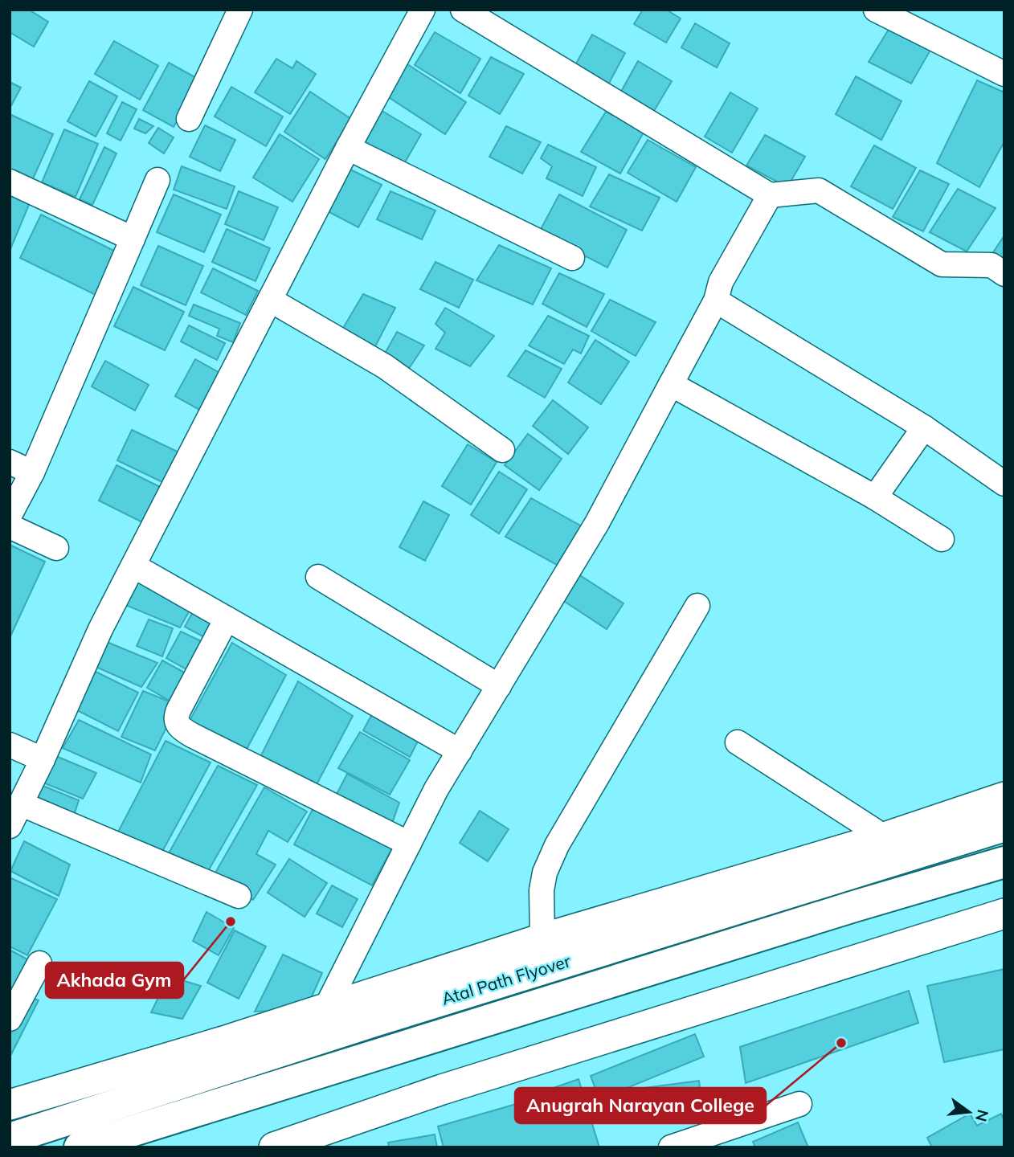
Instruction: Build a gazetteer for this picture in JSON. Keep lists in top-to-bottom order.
{
  "streets": {
    "main road": ["Atal Path Flyover"]
  },
  "places": ["Akhada Gym", "Anugrah Narayan College"],
  "north": "right"
}
